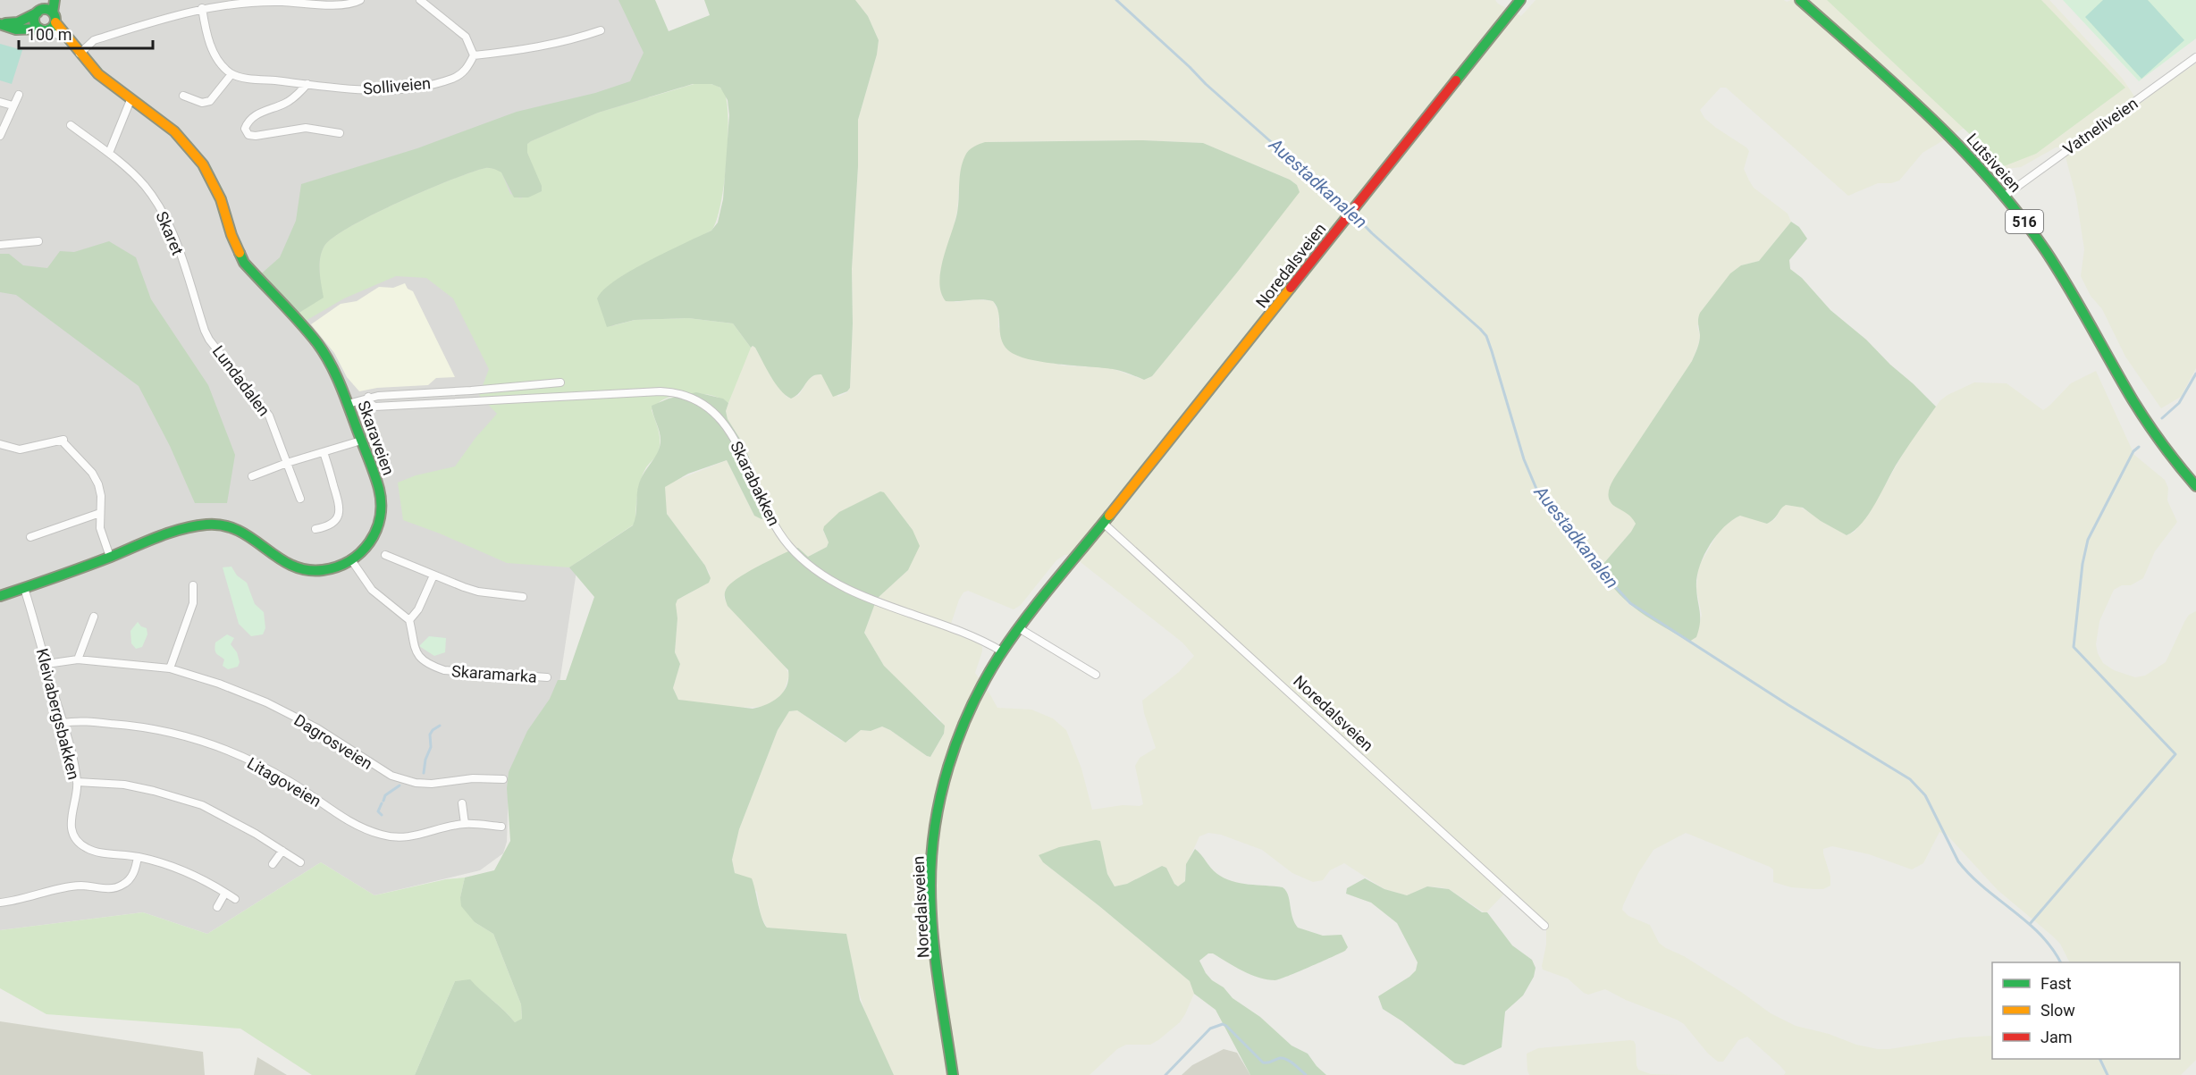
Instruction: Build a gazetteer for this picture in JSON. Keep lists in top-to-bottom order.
{
  "streets": {
    "main road": [
      "Lutsiveien",
      "516",
      "Noredalsveien",
      "Skaraveien"
    ],
    "street": [
      "Solliveien",
      "Vatneliveien",
      "Skaret",
      "Lundadalen",
      "Skarabakken",
      "Skaramarka",
      "Kleivabergsbakken",
      "Dagrosveien",
      "Litagoveien"
    ]
  },
  "crossings": [
    ["Vatneliveien", "Lutsiveien"],
    ["Skaret", "Lundadalen"],
    ["Noredalsveien", "Skarabakken"],
    ["Skaraveien", "Kleivabergsbakken"],
    ["Kleivabergsbakken", "Dagrosveien"],
    ["Kleivabergsbakken", "Litagoveien"]
  ],
  "water": ["Auestadkanalen"],
  "legend": ["Fast", "Slow", "Jam"],
  "scale_bar": "100 m"
}
